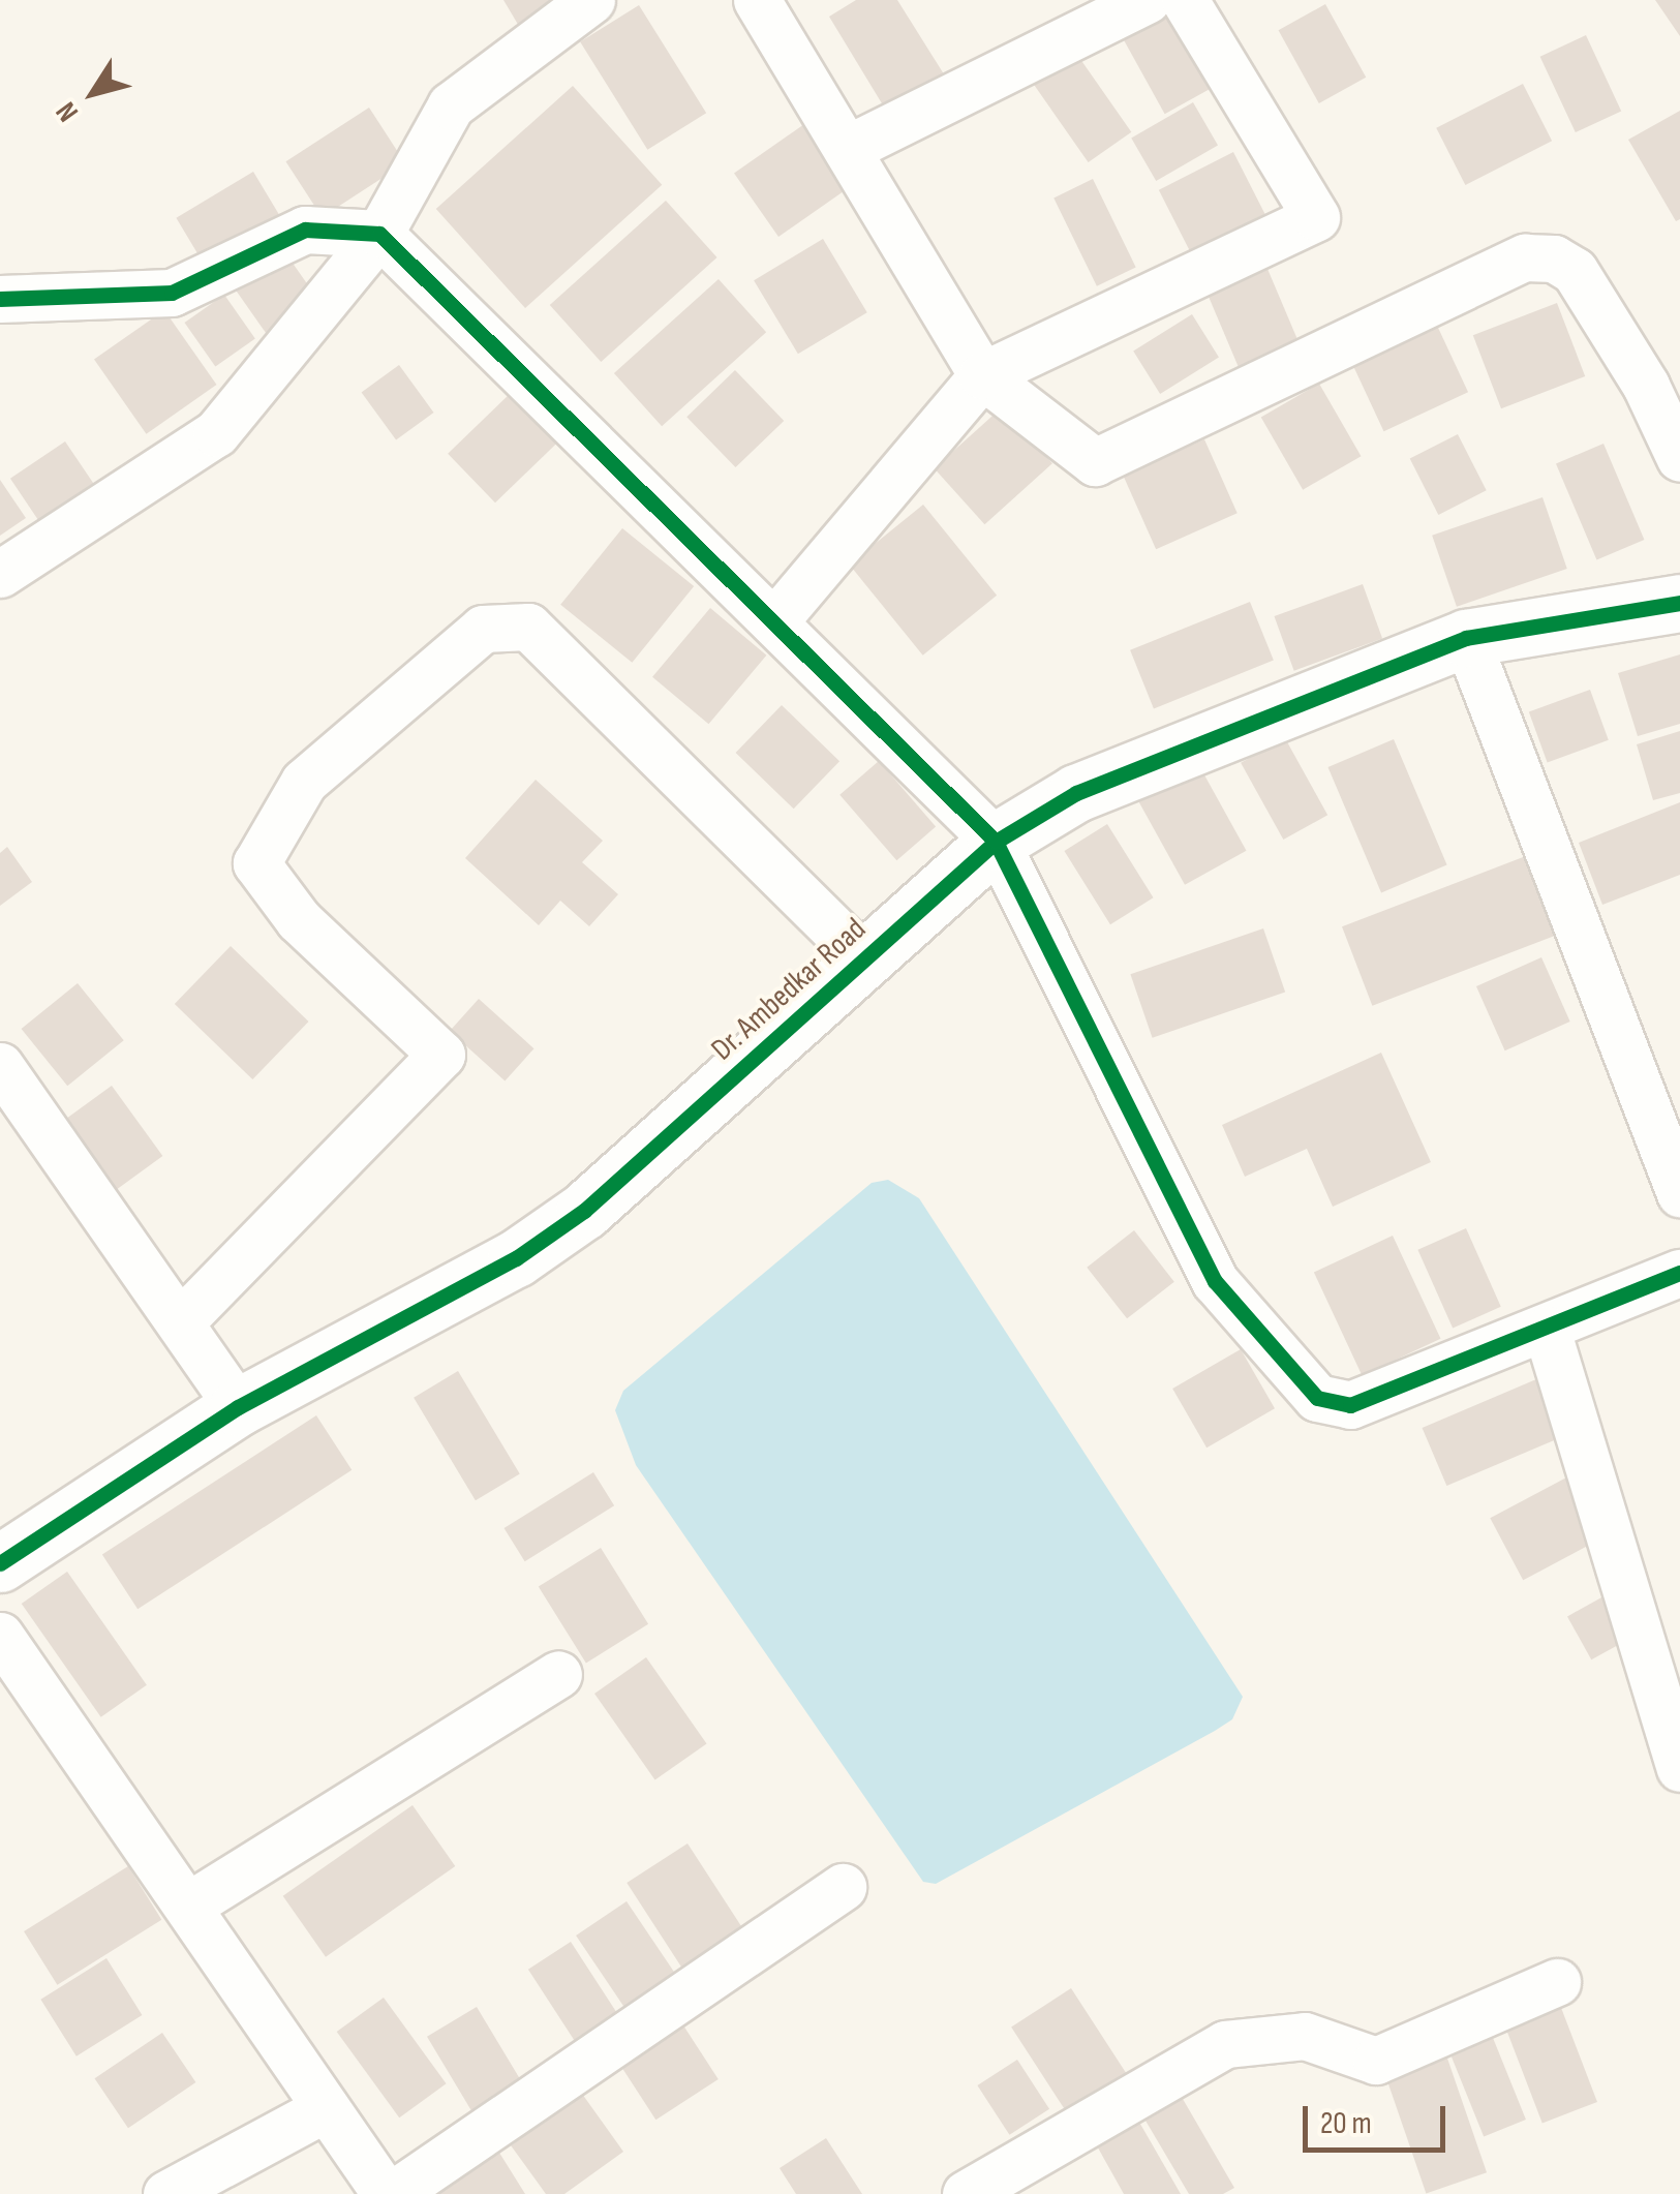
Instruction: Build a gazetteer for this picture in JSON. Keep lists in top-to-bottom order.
{
  "streets": {
    "street": ["Dr. Ambedkar Road"]
  },
  "scale_bar": "20 m",
  "north": "bottom left"
}
